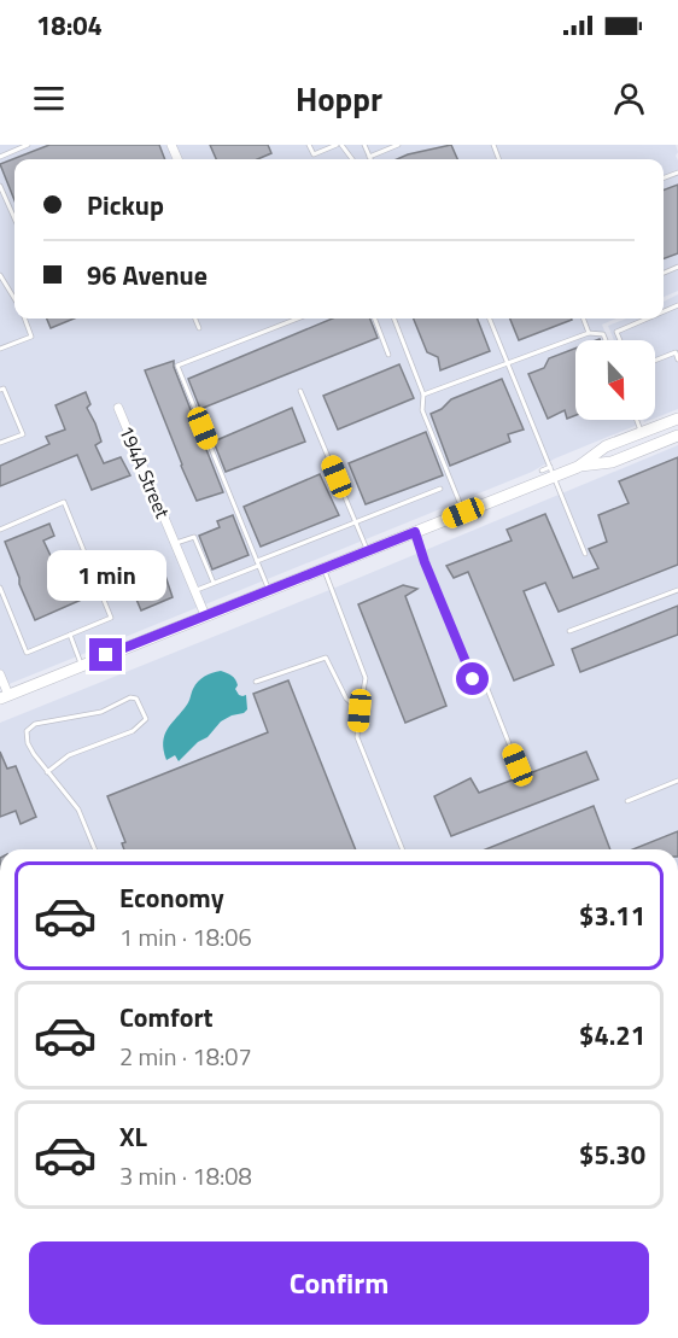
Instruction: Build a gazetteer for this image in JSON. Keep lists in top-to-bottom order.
{
  "streets": {
    "street": ["194A Street"]
  },
  "north": "bottom",
  "page": {
    "status": "18:04",
    "header": "Hoppr",
    "banner": ["Pickup", "96 Avenue"],
    "bubble": "1 min",
    "list": [
      {
        "name": "Economy",
        "note": "1 min · 18:06",
        "value": "$3.11"
      },
      {
        "name": "Comfort",
        "note": "2 min · 18:07",
        "value": "$4.21"
      },
      {
        "name": "XL",
        "note": "3 min · 18:08",
        "value": "$5.30"
      }
    ],
    "buttons": "Confirm"
  }
}
